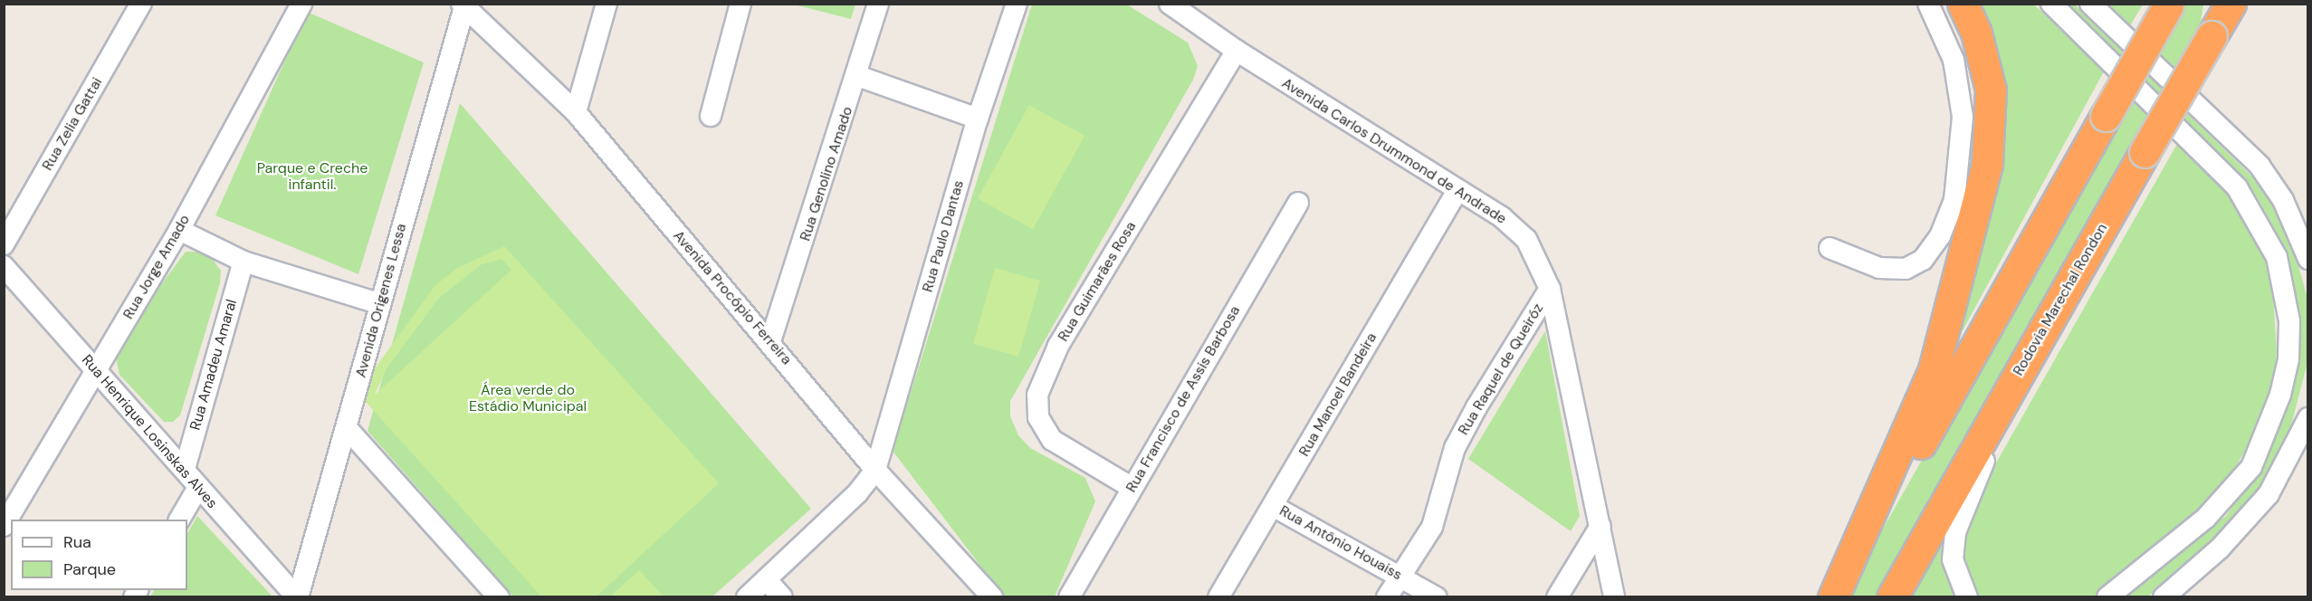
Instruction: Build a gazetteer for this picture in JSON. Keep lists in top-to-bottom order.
{
  "streets": {
    "highway": ["Rodovia Marechal Rondon"],
    "street": [
      "Rua Zelia Gattai",
      "Avenida Carlos Drummond de Andrade",
      "Rua Genolino Amado",
      "Rua Paulo Dantas",
      "Rua Jorge Amado",
      "Rua Guimarães Rosa",
      "Avenida Procópio Ferreira",
      "Avenida Origenes Lessa",
      "Rua Amadeu Amaral",
      "Rua Raquel de Queiróz",
      "Rua Manoel Bandeira",
      "Rua Francisco de Assis Barbosa",
      "Rua Henrique Losinskas Alves",
      "Rua Antônio Houaiss"
    ]
  },
  "crossings": [
    ["Avenida Carlos Drummond de Andrade", "Rua Guimarães Rosa"],
    ["Avenida Carlos Drummond de Andrade", "Rua Raquel de Queiróz"],
    ["Avenida Carlos Drummond de Andrade", "Rua Manoel Bandeira"],
    ["Rua Genolino Amado", "Avenida Procópio Ferreira"],
    ["Rua Paulo Dantas", "Avenida Procópio Ferreira"],
    ["Rua Jorge Amado", "Rua Henrique Losinskas Alves"],
    ["Rua Guimarães Rosa", "Rua Francisco de Assis Barbosa"],
    ["Avenida Procópio Ferreira", "Avenida Origenes Lessa"],
    ["Avenida Origenes Lessa", "Rua Henrique Losinskas Alves"],
    ["Rua Amadeu Amaral", "Rua Henrique Losinskas Alves"],
    ["Rua Raquel de Queiróz", "Rua Antônio Houaiss"],
    ["Rua Manoel Bandeira", "Rua Antônio Houaiss"]
  ],
  "parks": ["Parque e Creche infantil.", "Área verde do Estádio Municipal"],
  "legend": ["Rua", "Parque"]
}
